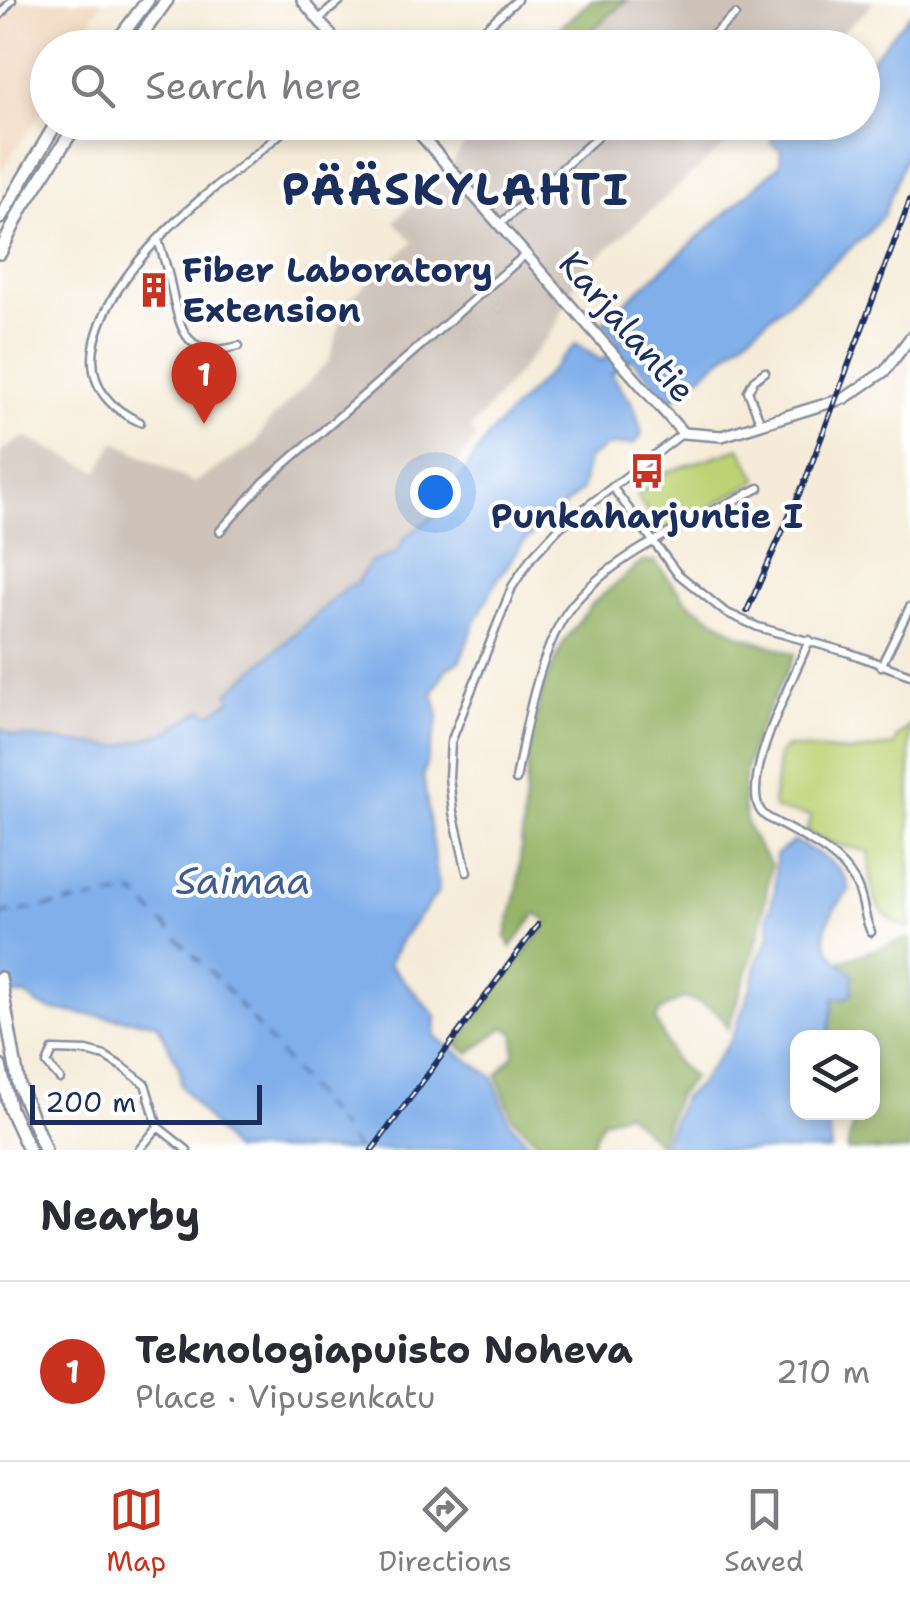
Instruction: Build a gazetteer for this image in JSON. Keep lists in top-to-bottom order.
{
  "streets": {
    "street": ["Karjalantie"]
  },
  "districts": ["PÄÄSKYLAHTI"],
  "water": ["Saimaa"],
  "places": {
    "building": ["Fiber Laboratory Extension"],
    "bus stop": ["Punkaharjuntie I"]
  },
  "scale_bar": "200 m",
  "page": {
    "search": "Search here",
    "pins": "1",
    "scale": "200 m",
    "heading": "Nearby",
    "list": [
      {
        "mark": "1",
        "name": "Teknologiapuisto Noheva",
        "note": "Place · Vipusenkatu",
        "value": "210 m"
      }
    ],
    "nav": ["Map", "Directions", "Saved"]
  }
}
